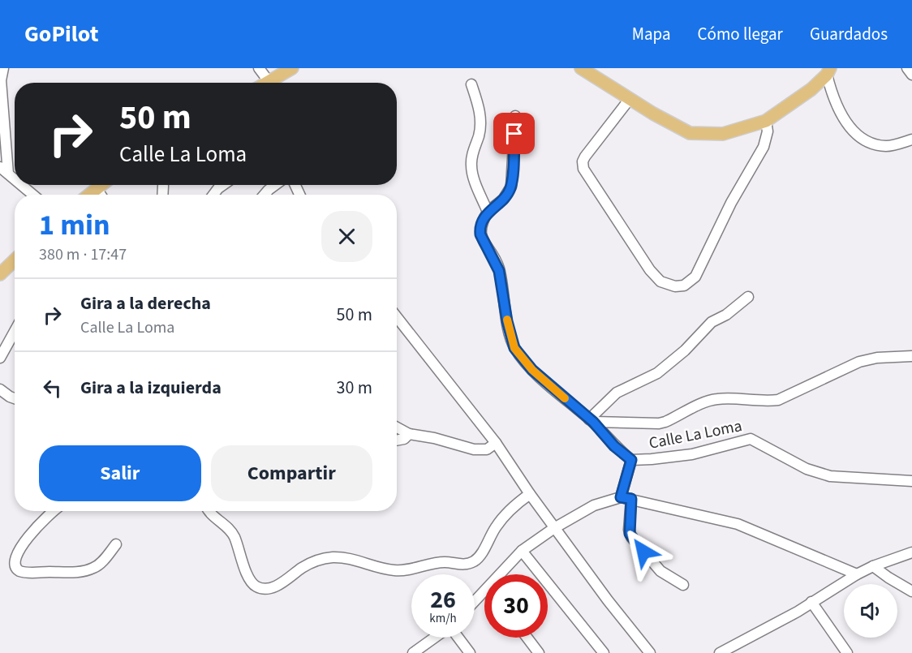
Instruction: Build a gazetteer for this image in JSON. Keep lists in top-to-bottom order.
{
  "streets": {
    "street": ["Calle La Loma"]
  },
  "page": {
    "header": "GoPilot",
    "nav": ["Mapa", "Cómo llegar", "Guardados"],
    "turn": ["50 m", "Calle La Loma"],
    "heading": ["1 min", "380 m · 17:47"],
    "list": [
      {
        "name": "Gira a la derecha",
        "note": "Calle La Loma",
        "value": "50 m"
      },
      {
        "name": "Gira a la izquierda",
        "value": "30 m"
      }
    ],
    "buttons": ["Salir", "Compartir"],
    "speed": "26 km/h",
    "limit": "30"
  }
}
